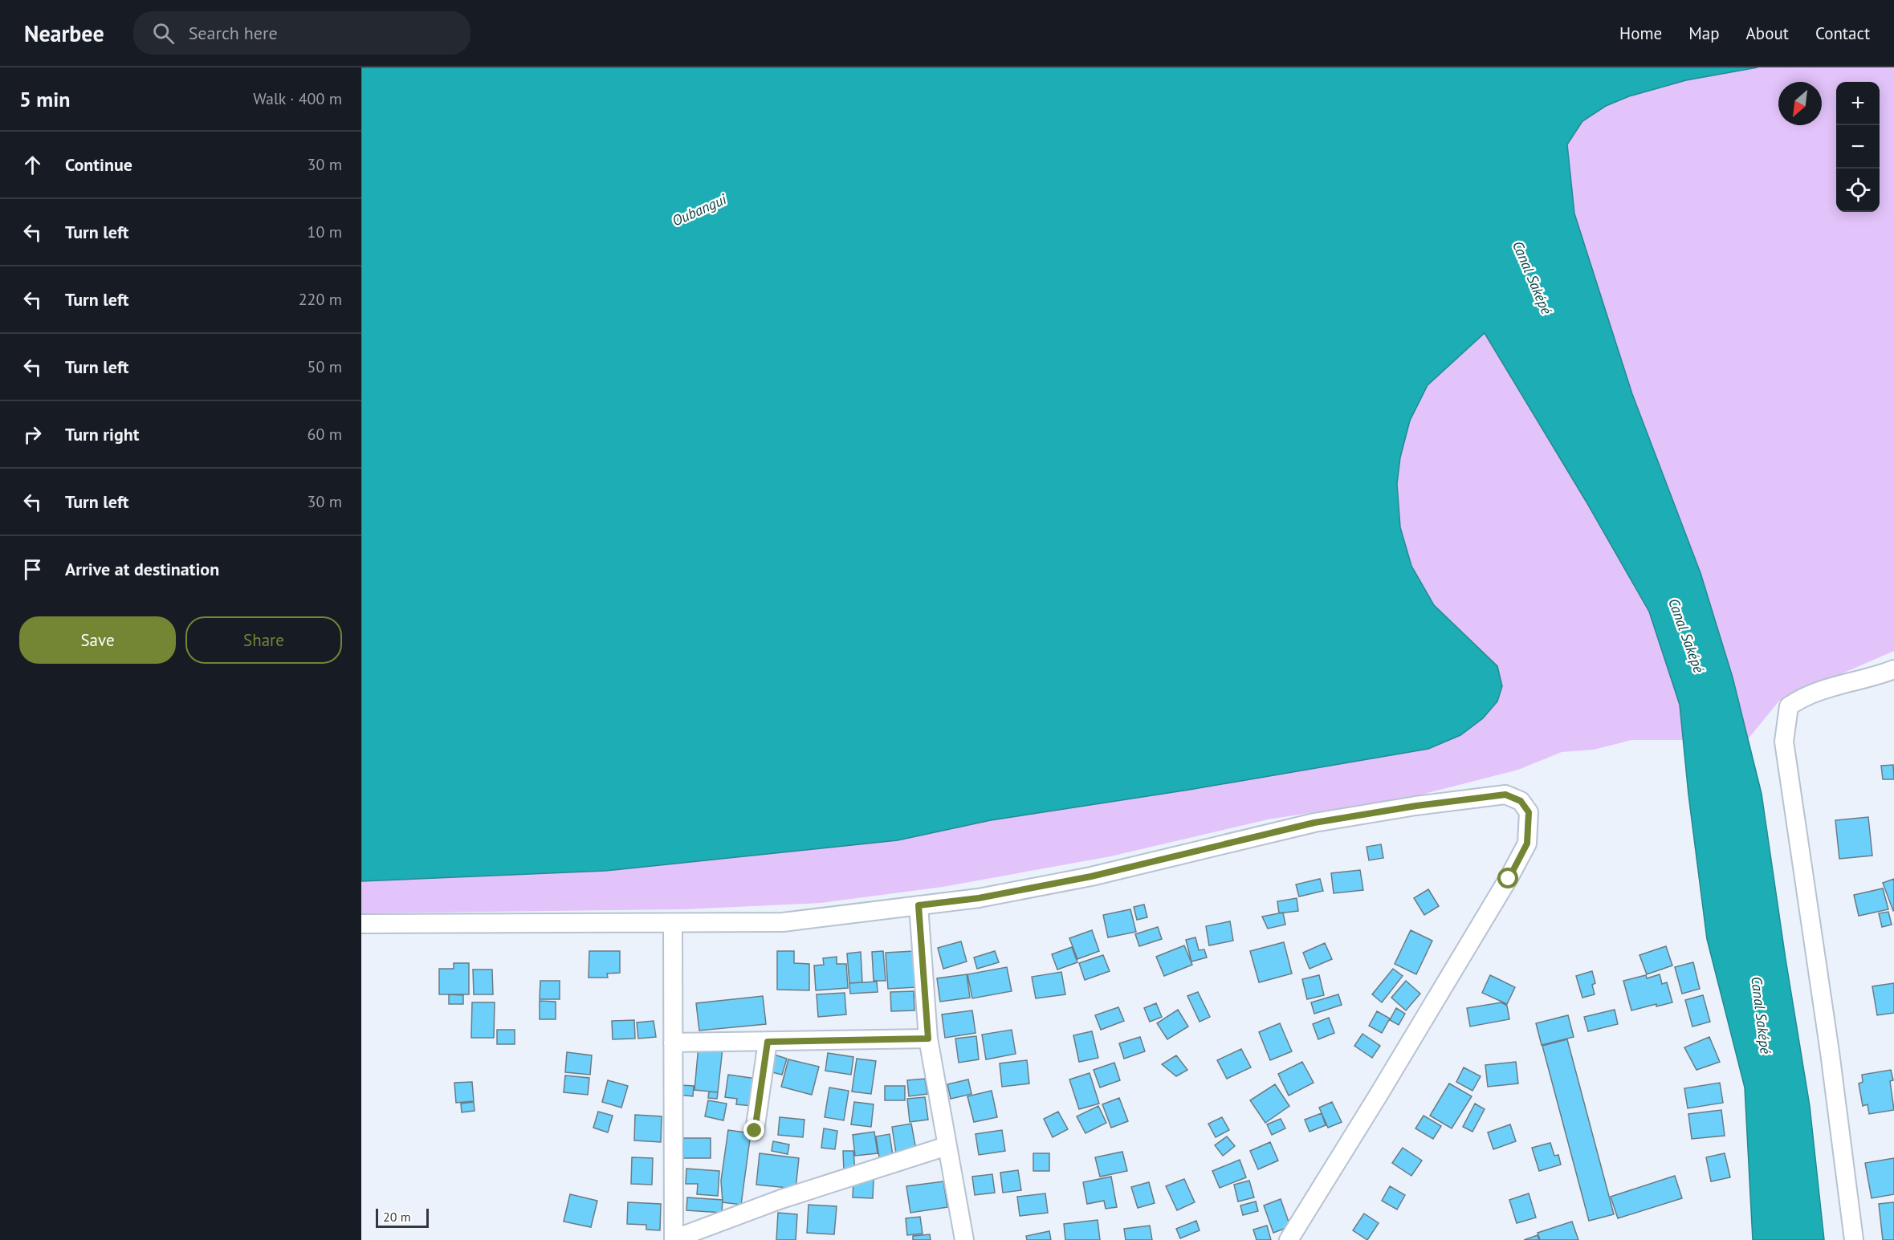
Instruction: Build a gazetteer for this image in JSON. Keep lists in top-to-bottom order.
{
  "water": ["Oubangui", "Canal Saképé"],
  "scale_bar": "20 m",
  "north": "bottom left",
  "page": {
    "header": "Nearbee",
    "search": "Search here",
    "nav": [
      "Home",
      "Map",
      "About",
      "Contact"
    ],
    "heading": ["5 min", "Walk · 400 m"],
    "map_buttons": ["+", "−"],
    "list": [
      ["Continue", "30 m"],
      ["Turn left", "10 m"],
      ["Turn left", "220 m"],
      ["Turn left", "50 m"],
      ["Turn right", "60 m"],
      ["Turn left", "30 m"],
      "Arrive at destination"
    ],
    "buttons": ["Save", "Share"],
    "scale": "20 m"
  }
}
